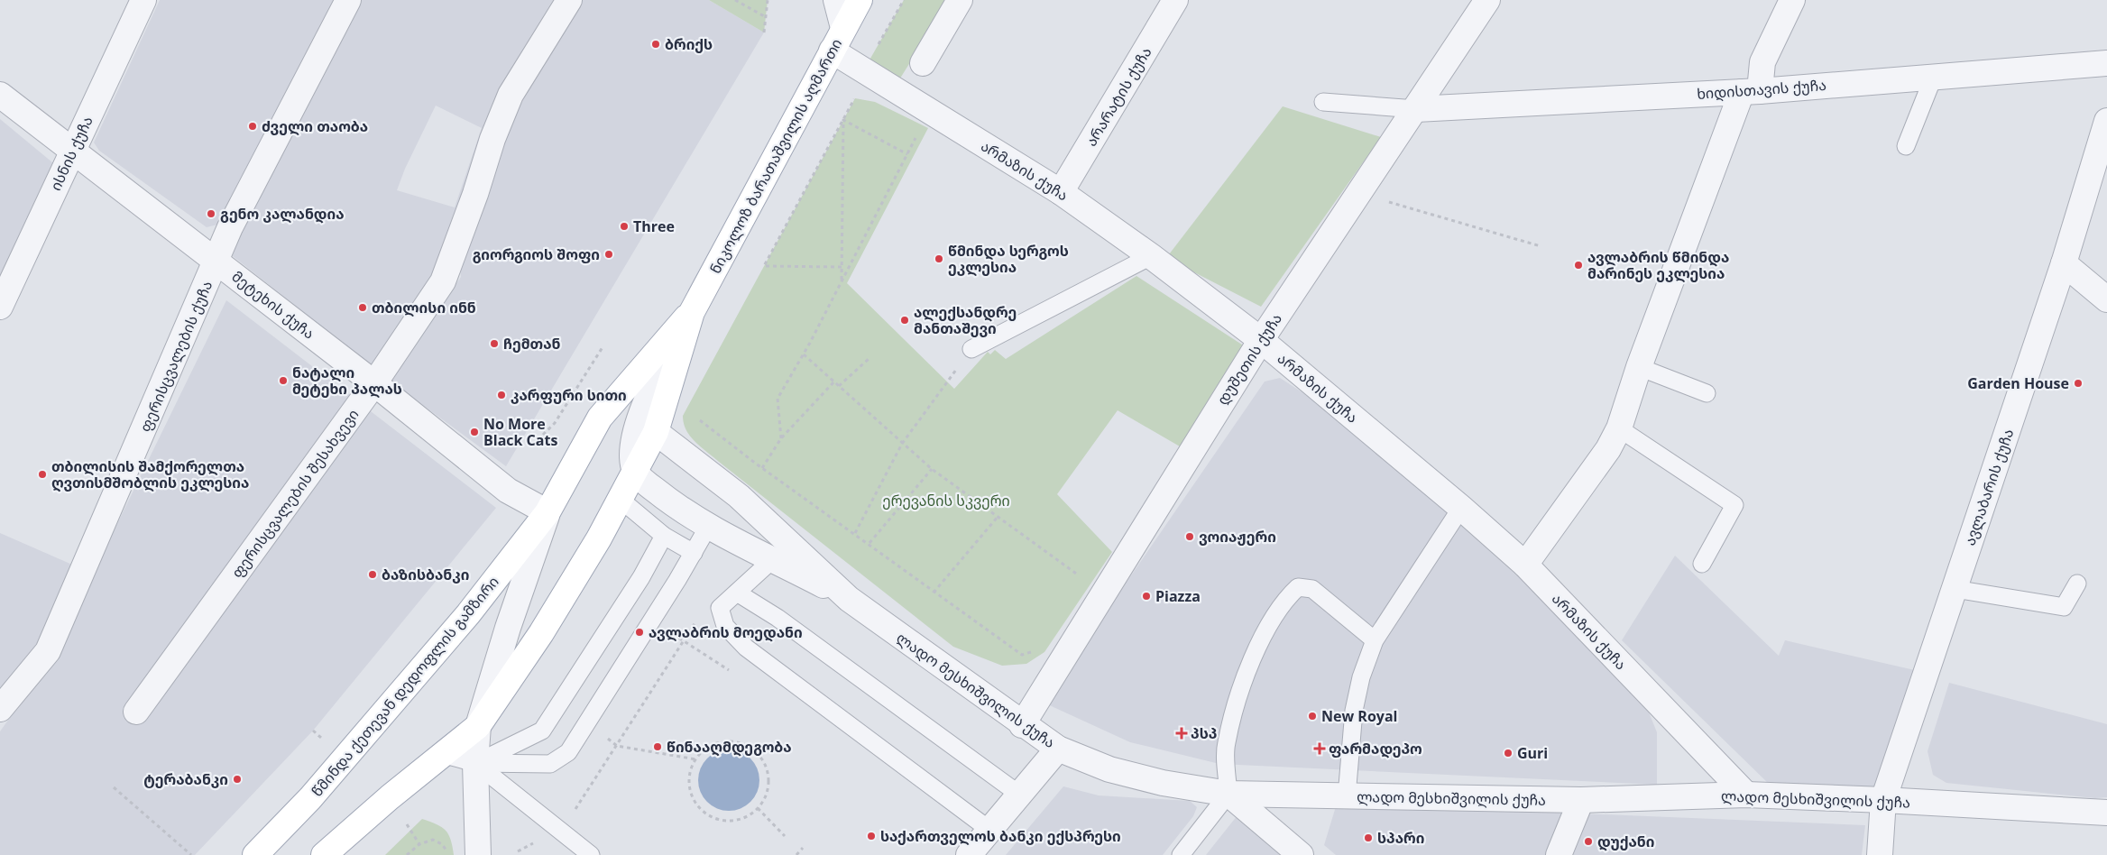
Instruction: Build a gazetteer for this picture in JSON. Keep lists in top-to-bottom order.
{
  "streets": {
    "main road": ["ნიკოლოზ ბარათაშვილის აღმართი", "წმინდა ქეთევან დედოფლის გამზირი"],
    "street": [
      "ხიდისთავის ქუჩა",
      "არარატის ქუჩა",
      "ისნის ქუჩა",
      "არმაზის ქუჩა",
      "მეტეხის ქუჩა",
      "ფერისცვალების ქუჩა",
      "დუშეთის ქუჩა",
      "ავლაბარის ქუჩა",
      "ფერისცვალების შესახვევი",
      "ლადო მესხიშვილის ქუჩა"
    ]
  },
  "crossings": [
    ["ხიდისთავის ქუჩა", "დუშეთის ქუჩა"],
    ["არარატის ქუჩა", "არმაზის ქუჩა"],
    ["ისნის ქუჩა", "მეტეხის ქუჩა"],
    ["ნიკოლოზ ბარათაშვილის აღმართი", "არმაზის ქუჩა"],
    ["ნიკოლოზ ბარათაშვილის აღმართი", "მეტეხის ქუჩა"],
    ["ნიკოლოზ ბარათაშვილის აღმართი", "წმინდა ქეთევან დედოფლის გამზირი"],
    ["ნიკოლოზ ბარათაშვილის აღმართი", "ლადო მესხიშვილის ქუჩა"],
    ["არმაზის ქუჩა", "დუშეთის ქუჩა"],
    ["არმაზის ქუჩა", "ლადო მესხიშვილის ქუჩა"],
    ["მეტეხის ქუჩა", "ფერისცვალების ქუჩა"],
    ["მეტეხის ქუჩა", "ფერისცვალების შესახვევი"],
    ["მეტეხის ქუჩა", "წმინდა ქეთევან დედოფლის გამზირი"],
    ["დუშეთის ქუჩა", "ლადო მესხიშვილის ქუჩა"],
    ["ავლაბარის ქუჩა", "ლადო მესხიშვილის ქუჩა"]
  ],
  "parks": ["ერევანის სკვერი"],
  "places": {
    "other": [
      "ბრიქს",
      "ძველი თაობა",
      "გენო კალანდია",
      "Three",
      "გიორგიოს შოფი",
      "წმინდა სერგოს ეკლესია",
      "ავლაბრის წმინდა მარინეს ეკლესია",
      "თბილისი ინნ",
      "ალექსანდრე მანთაშევი",
      "ჩემთან",
      "ნატალი მეტეხი პალას",
      "Garden House",
      "კარფური სითი",
      "No More Black Cats",
      "თბილისის შამქორელთა ღვთისმშობლის ეკლესია",
      "ვოიაჟერი",
      "ბაზისბანკი",
      "Piazza",
      "ავლაბრის მოედანი",
      "New Royal",
      "წინააღმდეგობა",
      "Guri",
      "ტერაბანკი",
      "საქართველოს ბანკი ექსპრესი",
      "სპარი",
      "დუქანი"
    ],
    "health": ["პსპ", "ფარმადეპო"]
  }
}
